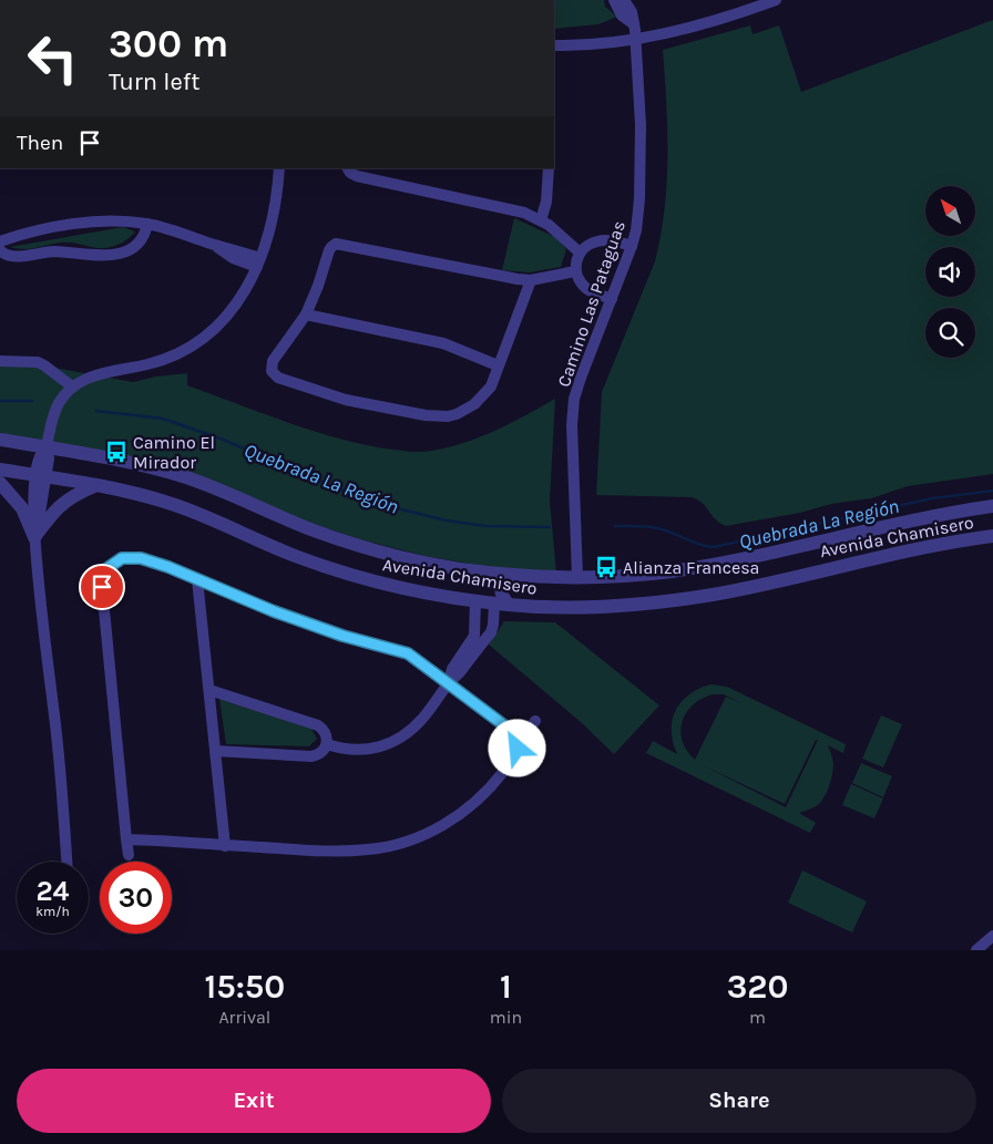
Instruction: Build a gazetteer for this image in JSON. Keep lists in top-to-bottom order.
{
  "streets": {
    "street": ["Camino Las Pataguas", "Avenida Chamisero"]
  },
  "crossings": [
    ["Camino Las Pataguas", "Avenida Chamisero"]
  ],
  "water": ["Quebrada La Región"],
  "places": {
    "bus stop": ["Camino El Mirador", "Alianza Francesa"]
  },
  "north": "top left",
  "page": {
    "turn": ["300 m", "Turn left"],
    "then": "Then",
    "speed": "24 km/h",
    "limit": "30",
    "eta": [
      "15:50",
      "Arrival",
      "1",
      "min",
      "320",
      "m"
    ],
    "buttons": ["Exit", "Share"]
  }
}
